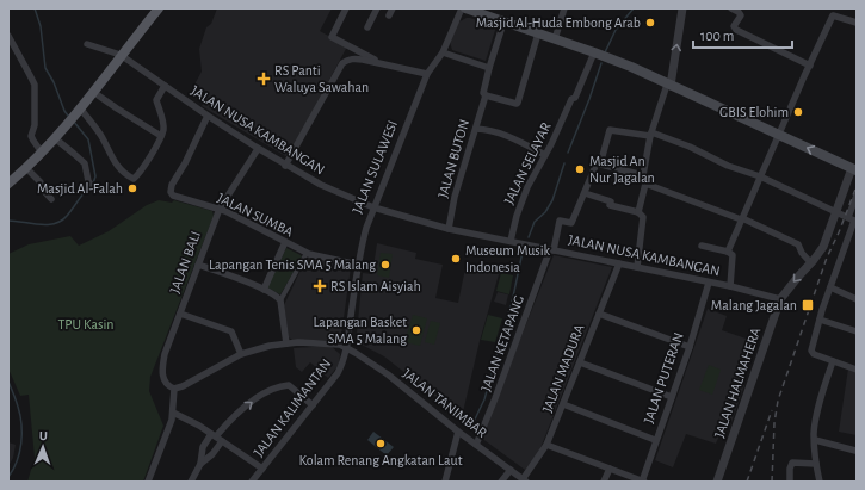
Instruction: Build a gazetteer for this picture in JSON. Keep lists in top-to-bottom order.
{
  "streets": {
    "street": [
      "JALAN NUSA KAMBANGAN",
      "JALAN BUTON",
      "JALAN SELAYAR",
      "JALAN SULAWESI",
      "JALAN SUMBA",
      "JALAN BALI",
      "JALAN KETAPANG",
      "JALAN MADURA",
      "JALAN PUTERAN",
      "JALAN HALMAHERA",
      "JALAN TANIMBAR",
      "JALAN KALIMANTAN"
    ]
  },
  "crossings": [
    ["JALAN NUSA KAMBANGAN", "JALAN BUTON"],
    ["JALAN NUSA KAMBANGAN", "JALAN SELAYAR"],
    ["JALAN NUSA KAMBANGAN", "JALAN SULAWESI"],
    ["JALAN NUSA KAMBANGAN", "JALAN SUMBA"],
    ["JALAN NUSA KAMBANGAN", "JALAN BALI"],
    ["JALAN NUSA KAMBANGAN", "JALAN KETAPANG"],
    ["JALAN NUSA KAMBANGAN", "JALAN MADURA"],
    ["JALAN NUSA KAMBANGAN", "JALAN PUTERAN"],
    ["JALAN NUSA KAMBANGAN", "JALAN HALMAHERA"],
    ["JALAN SULAWESI", "JALAN SUMBA"],
    ["JALAN SULAWESI", "JALAN TANIMBAR"],
    ["JALAN SULAWESI", "JALAN KALIMANTAN"],
    ["JALAN SUMBA", "JALAN BALI"],
    ["JALAN KETAPANG", "JALAN TANIMBAR"],
    ["JALAN MADURA", "JALAN TANIMBAR"],
    ["JALAN TANIMBAR", "JALAN KALIMANTAN"]
  ],
  "parks": ["TPU Kasin"],
  "places": {
    "other": [
      "Masjid Al-Huda Embong Arab",
      "GBIS Elohim",
      "Masjid An Nur Jagalan",
      "Masjid Al-Falah",
      "Museum Musik Indonesia",
      "Lapangan Tenis SMA 5 Malang",
      "Lapangan Basket SMA 5 Malang",
      "Kolam Renang Angkatan Laut"
    ],
    "health": ["RS Panti Waluya Sawahan", "RS Islam Aisyiah"],
    "transit": ["Malang Jagalan"]
  },
  "scale_bar": "100 m",
  "north": "top"
}
